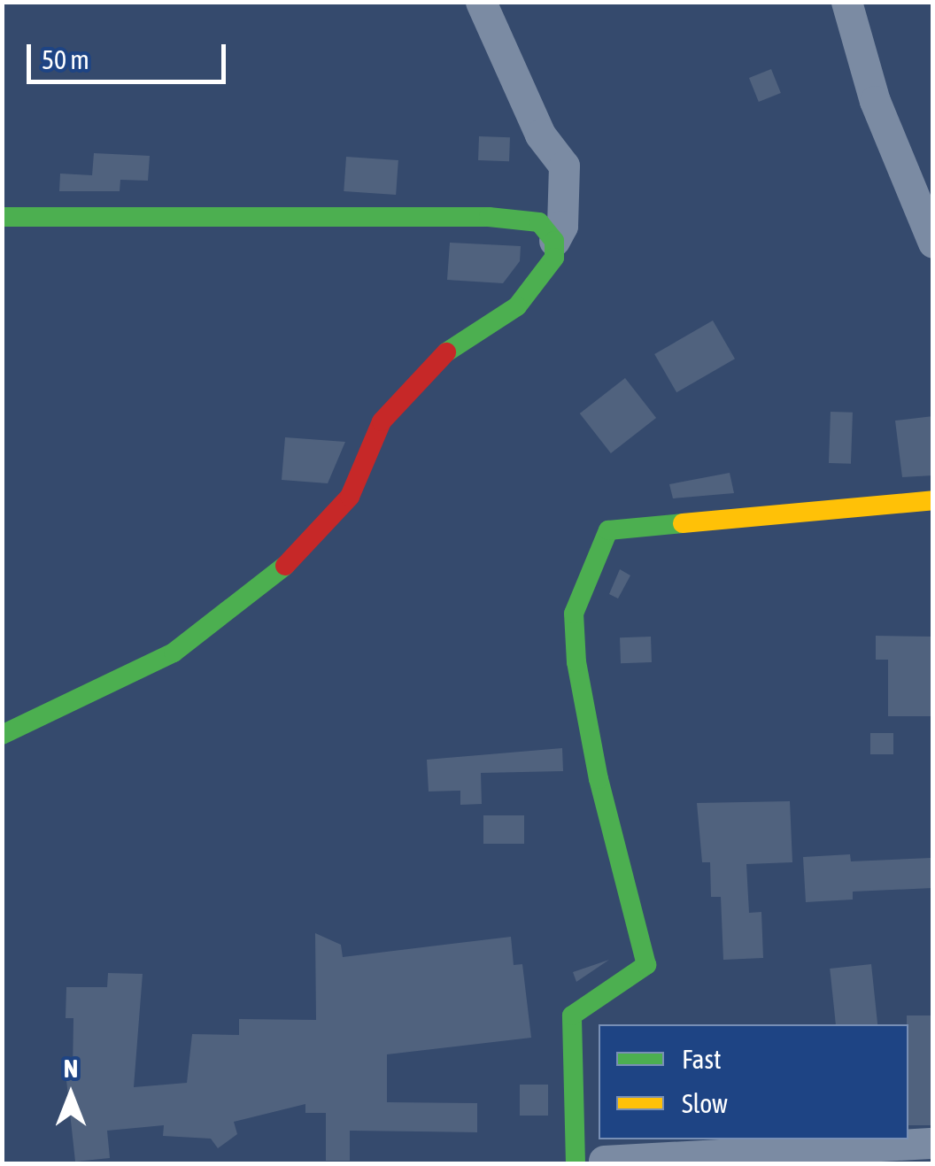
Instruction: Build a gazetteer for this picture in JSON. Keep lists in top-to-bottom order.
{
  "legend": ["Fast", "Slow"],
  "scale_bar": "50 m",
  "north": "top"
}
